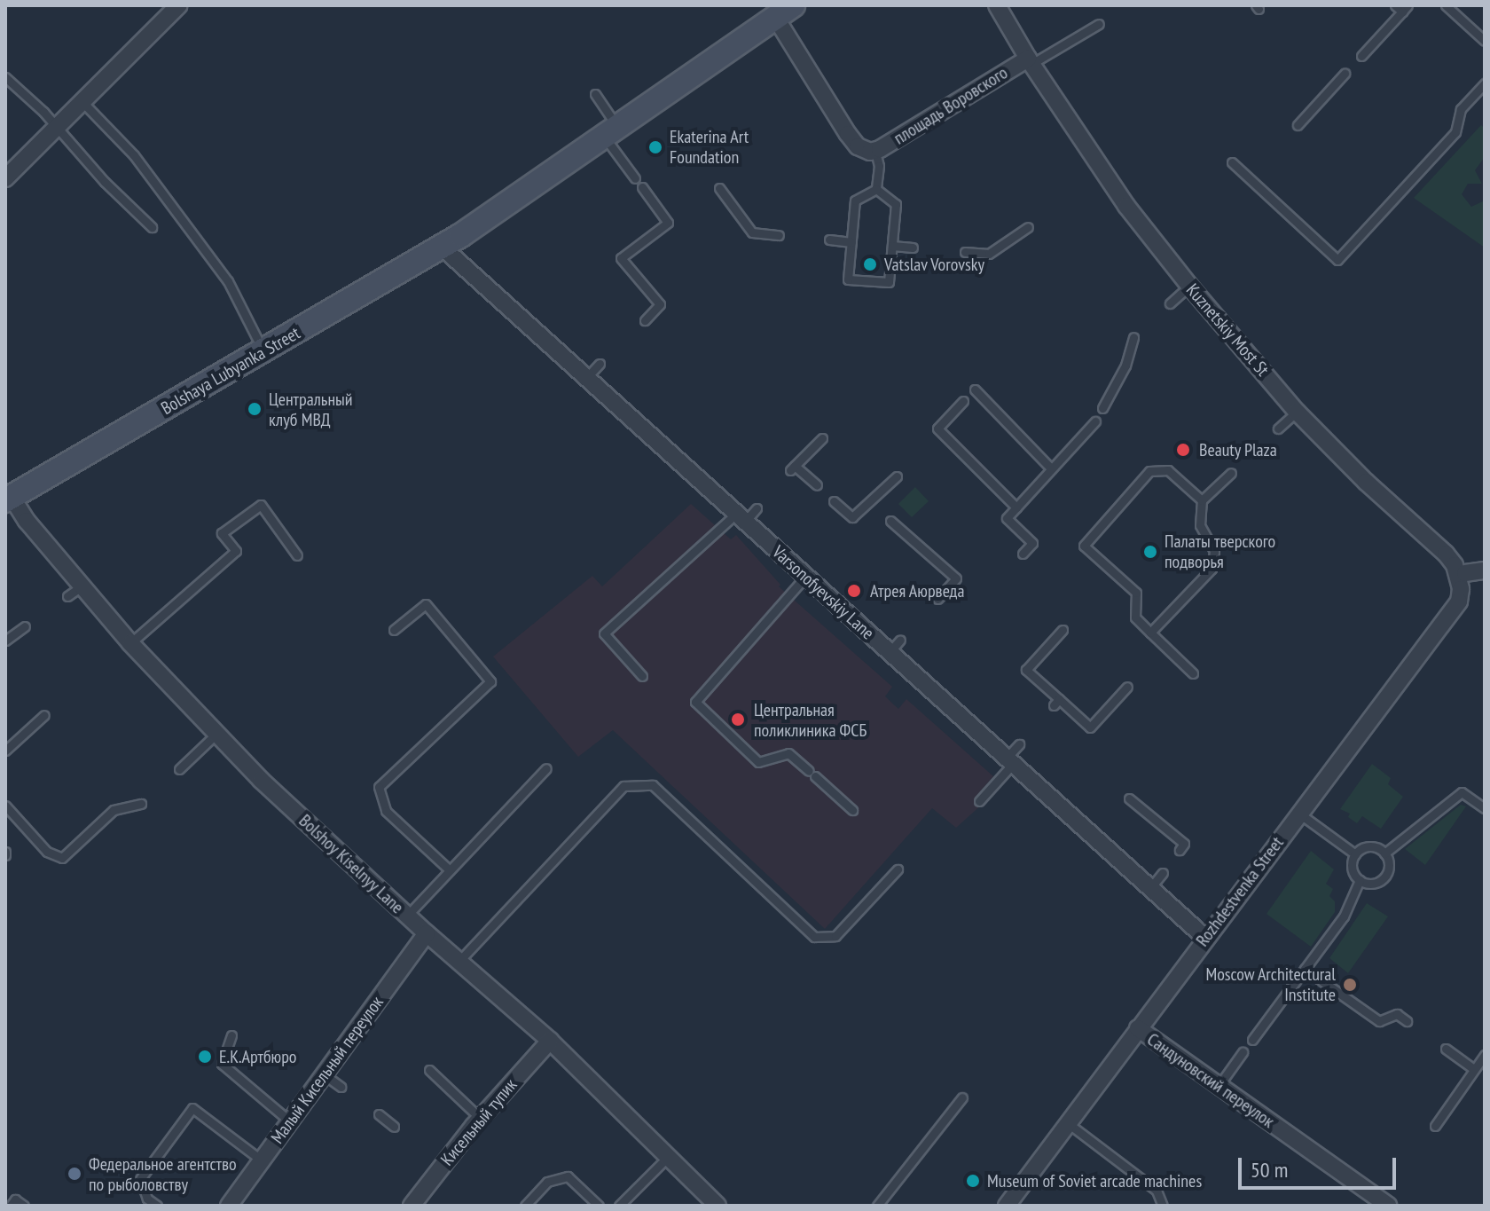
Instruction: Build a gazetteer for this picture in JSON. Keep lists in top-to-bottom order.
{
  "streets": {
    "main road": ["Bolshaya Lubyanka Street"],
    "street": [
      "площадь Воровского",
      "Kuznetskiy Most St",
      "Varsonofyevskiy Lane",
      "Bolshoy Kiselnyy Lane",
      "Rozhdestvenka Street",
      "Малый Кисельный переулок",
      "Сандуновский переулок",
      "Кисельный тупик"
    ]
  },
  "crossings": [
    ["площадь Воровского", "Kuznetskiy Most St"],
    ["площадь Воровского", "Bolshaya Lubyanka Street"],
    ["Kuznetskiy Most St", "Rozhdestvenka Street"],
    ["Bolshaya Lubyanka Street", "Varsonofyevskiy Lane"],
    ["Bolshaya Lubyanka Street", "Bolshoy Kiselnyy Lane"],
    ["Varsonofyevskiy Lane", "Rozhdestvenka Street"],
    ["Bolshoy Kiselnyy Lane", "Малый Кисельный переулок"],
    ["Bolshoy Kiselnyy Lane", "Кисельный тупик"],
    ["Rozhdestvenka Street", "Сандуновский переулок"]
  ],
  "places": [
    "Ekaterina Art Foundation",
    "Vatslav Vorovsky",
    "Центральный клуб МВД",
    "Beauty Plaza",
    "Палаты тверского подворья",
    "Атрея Аюрведа",
    "Центральная поликлиника ФСБ",
    "Moscow Architectural Institute",
    "Е.К.Артбюро",
    "Федеральное агентство по рыболовству",
    "Museum of Soviet arcade machines"
  ],
  "scale_bar": "50 m"
}
